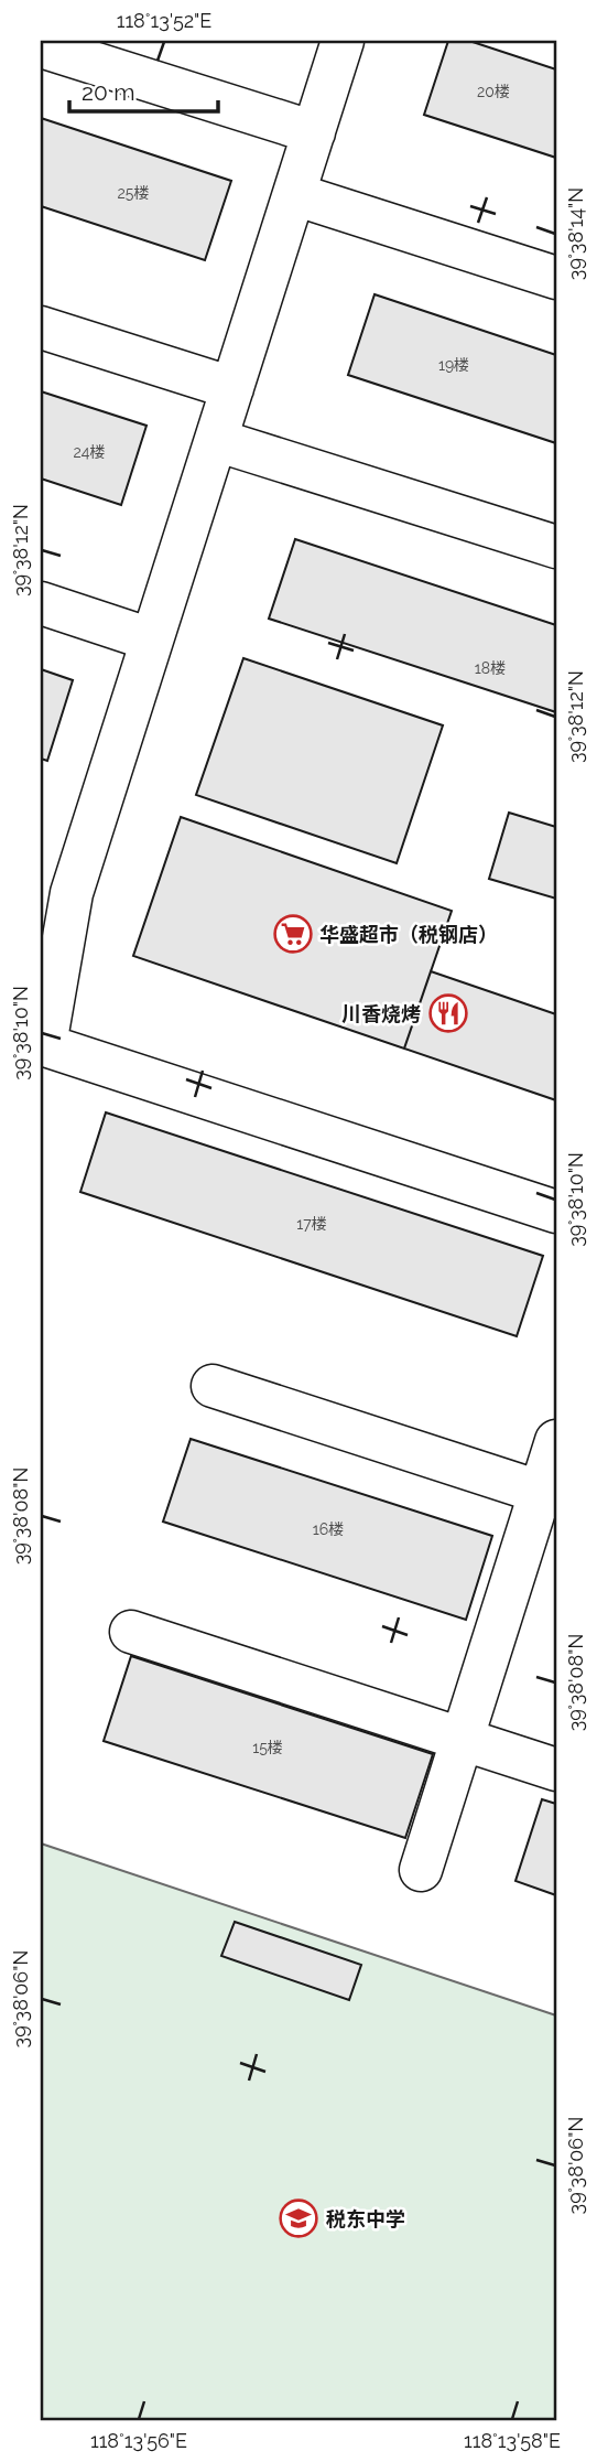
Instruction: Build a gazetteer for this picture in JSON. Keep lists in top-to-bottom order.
{
  "places": {
    "supermarket": ["华盛超市（税钢店）"],
    "restaurant": ["川香烧烤"],
    "school or university": ["税东中学"]
  },
  "house_numbers": [
    "20楼",
    "25楼",
    "19楼",
    "24楼",
    "18楼",
    "17楼",
    "16楼",
    "15楼"
  ],
  "scale_bar": "20 m",
  "coordinates": [
    "118°13'52\"E",
    "39°38'14\"N",
    "39°38'12\"N",
    "39°38'10\"N",
    "39°38'08\"N",
    "39°38'06\"N",
    "118°13'56\"E",
    "118°13'58\"E"
  ]
}
